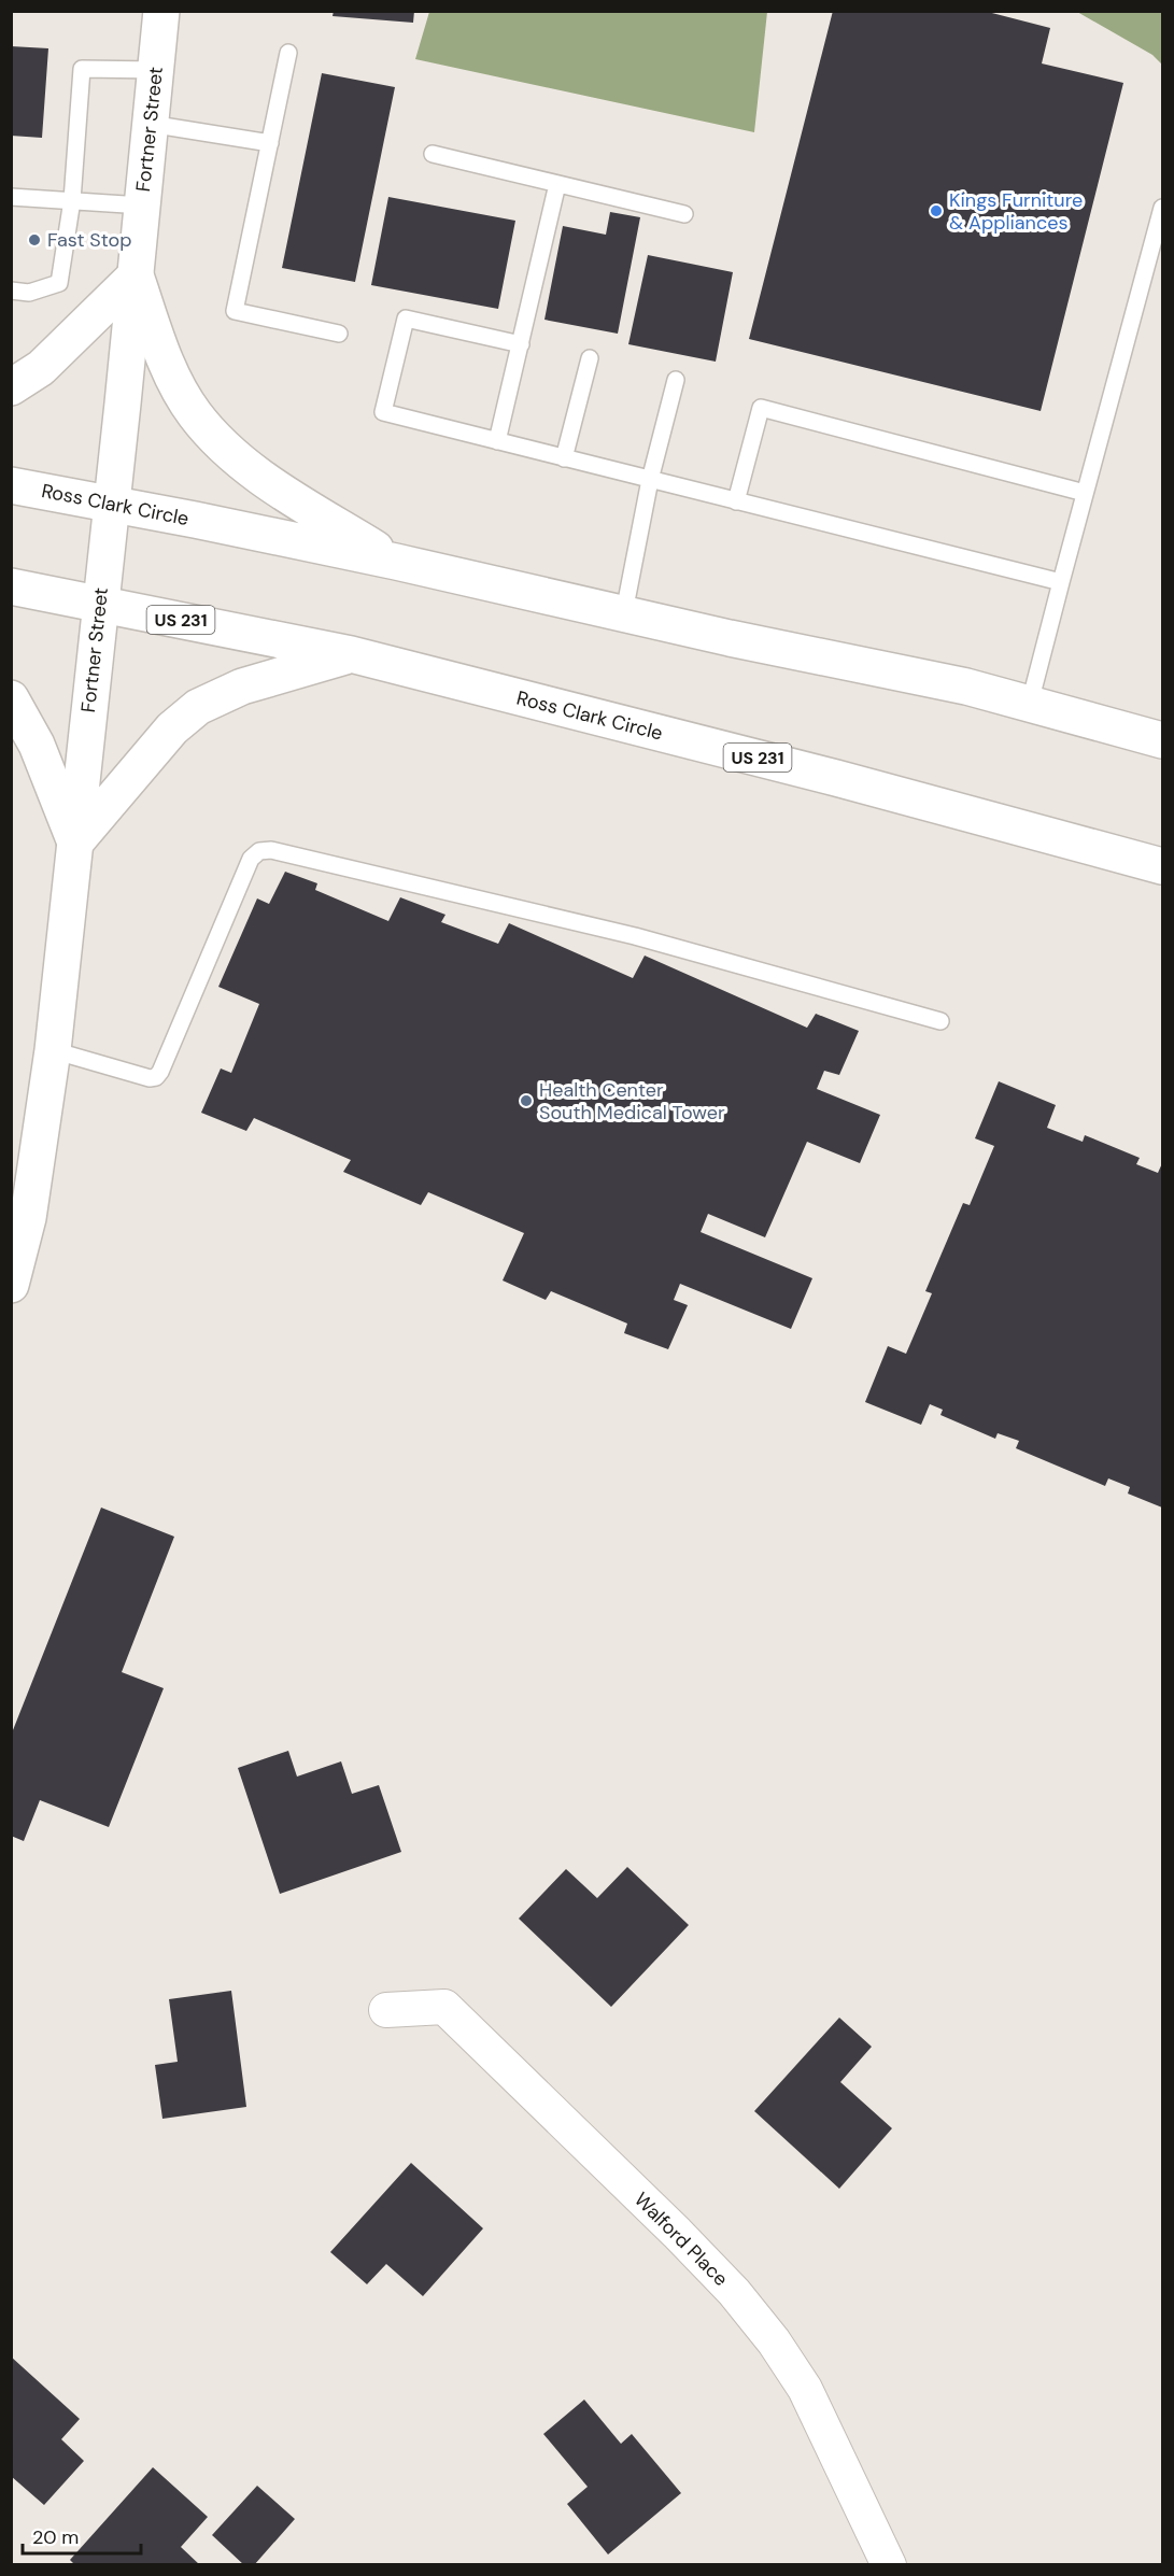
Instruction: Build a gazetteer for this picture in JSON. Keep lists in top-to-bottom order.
{
  "streets": {
    "main road": ["Fortner Street", "Ross Clark Circle", "US 231"],
    "street": ["Walford Place"]
  },
  "crossings": [
    ["Fortner Street", "Ross Clark Circle"]
  ],
  "places": ["Kings Furniture & Appliances", "Fast Stop", "Health Center South Medical Tower"],
  "scale_bar": "20 m"
}
